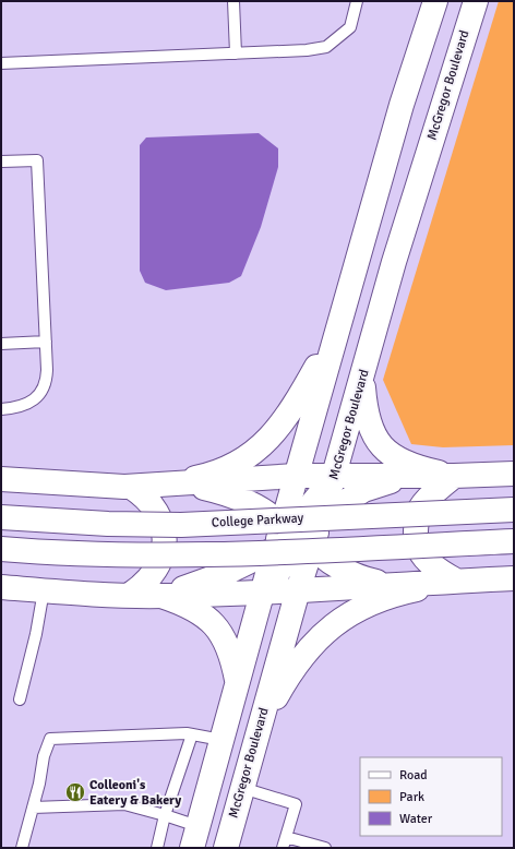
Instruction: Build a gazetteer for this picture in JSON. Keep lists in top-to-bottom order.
{
  "streets": {
    "main road": ["McGregor Boulevard", "College Parkway"]
  },
  "places": {
    "restaurant": ["Colleoni's Eatery & Bakery"]
  },
  "legend": ["Road", "Park", "Water"]
}
